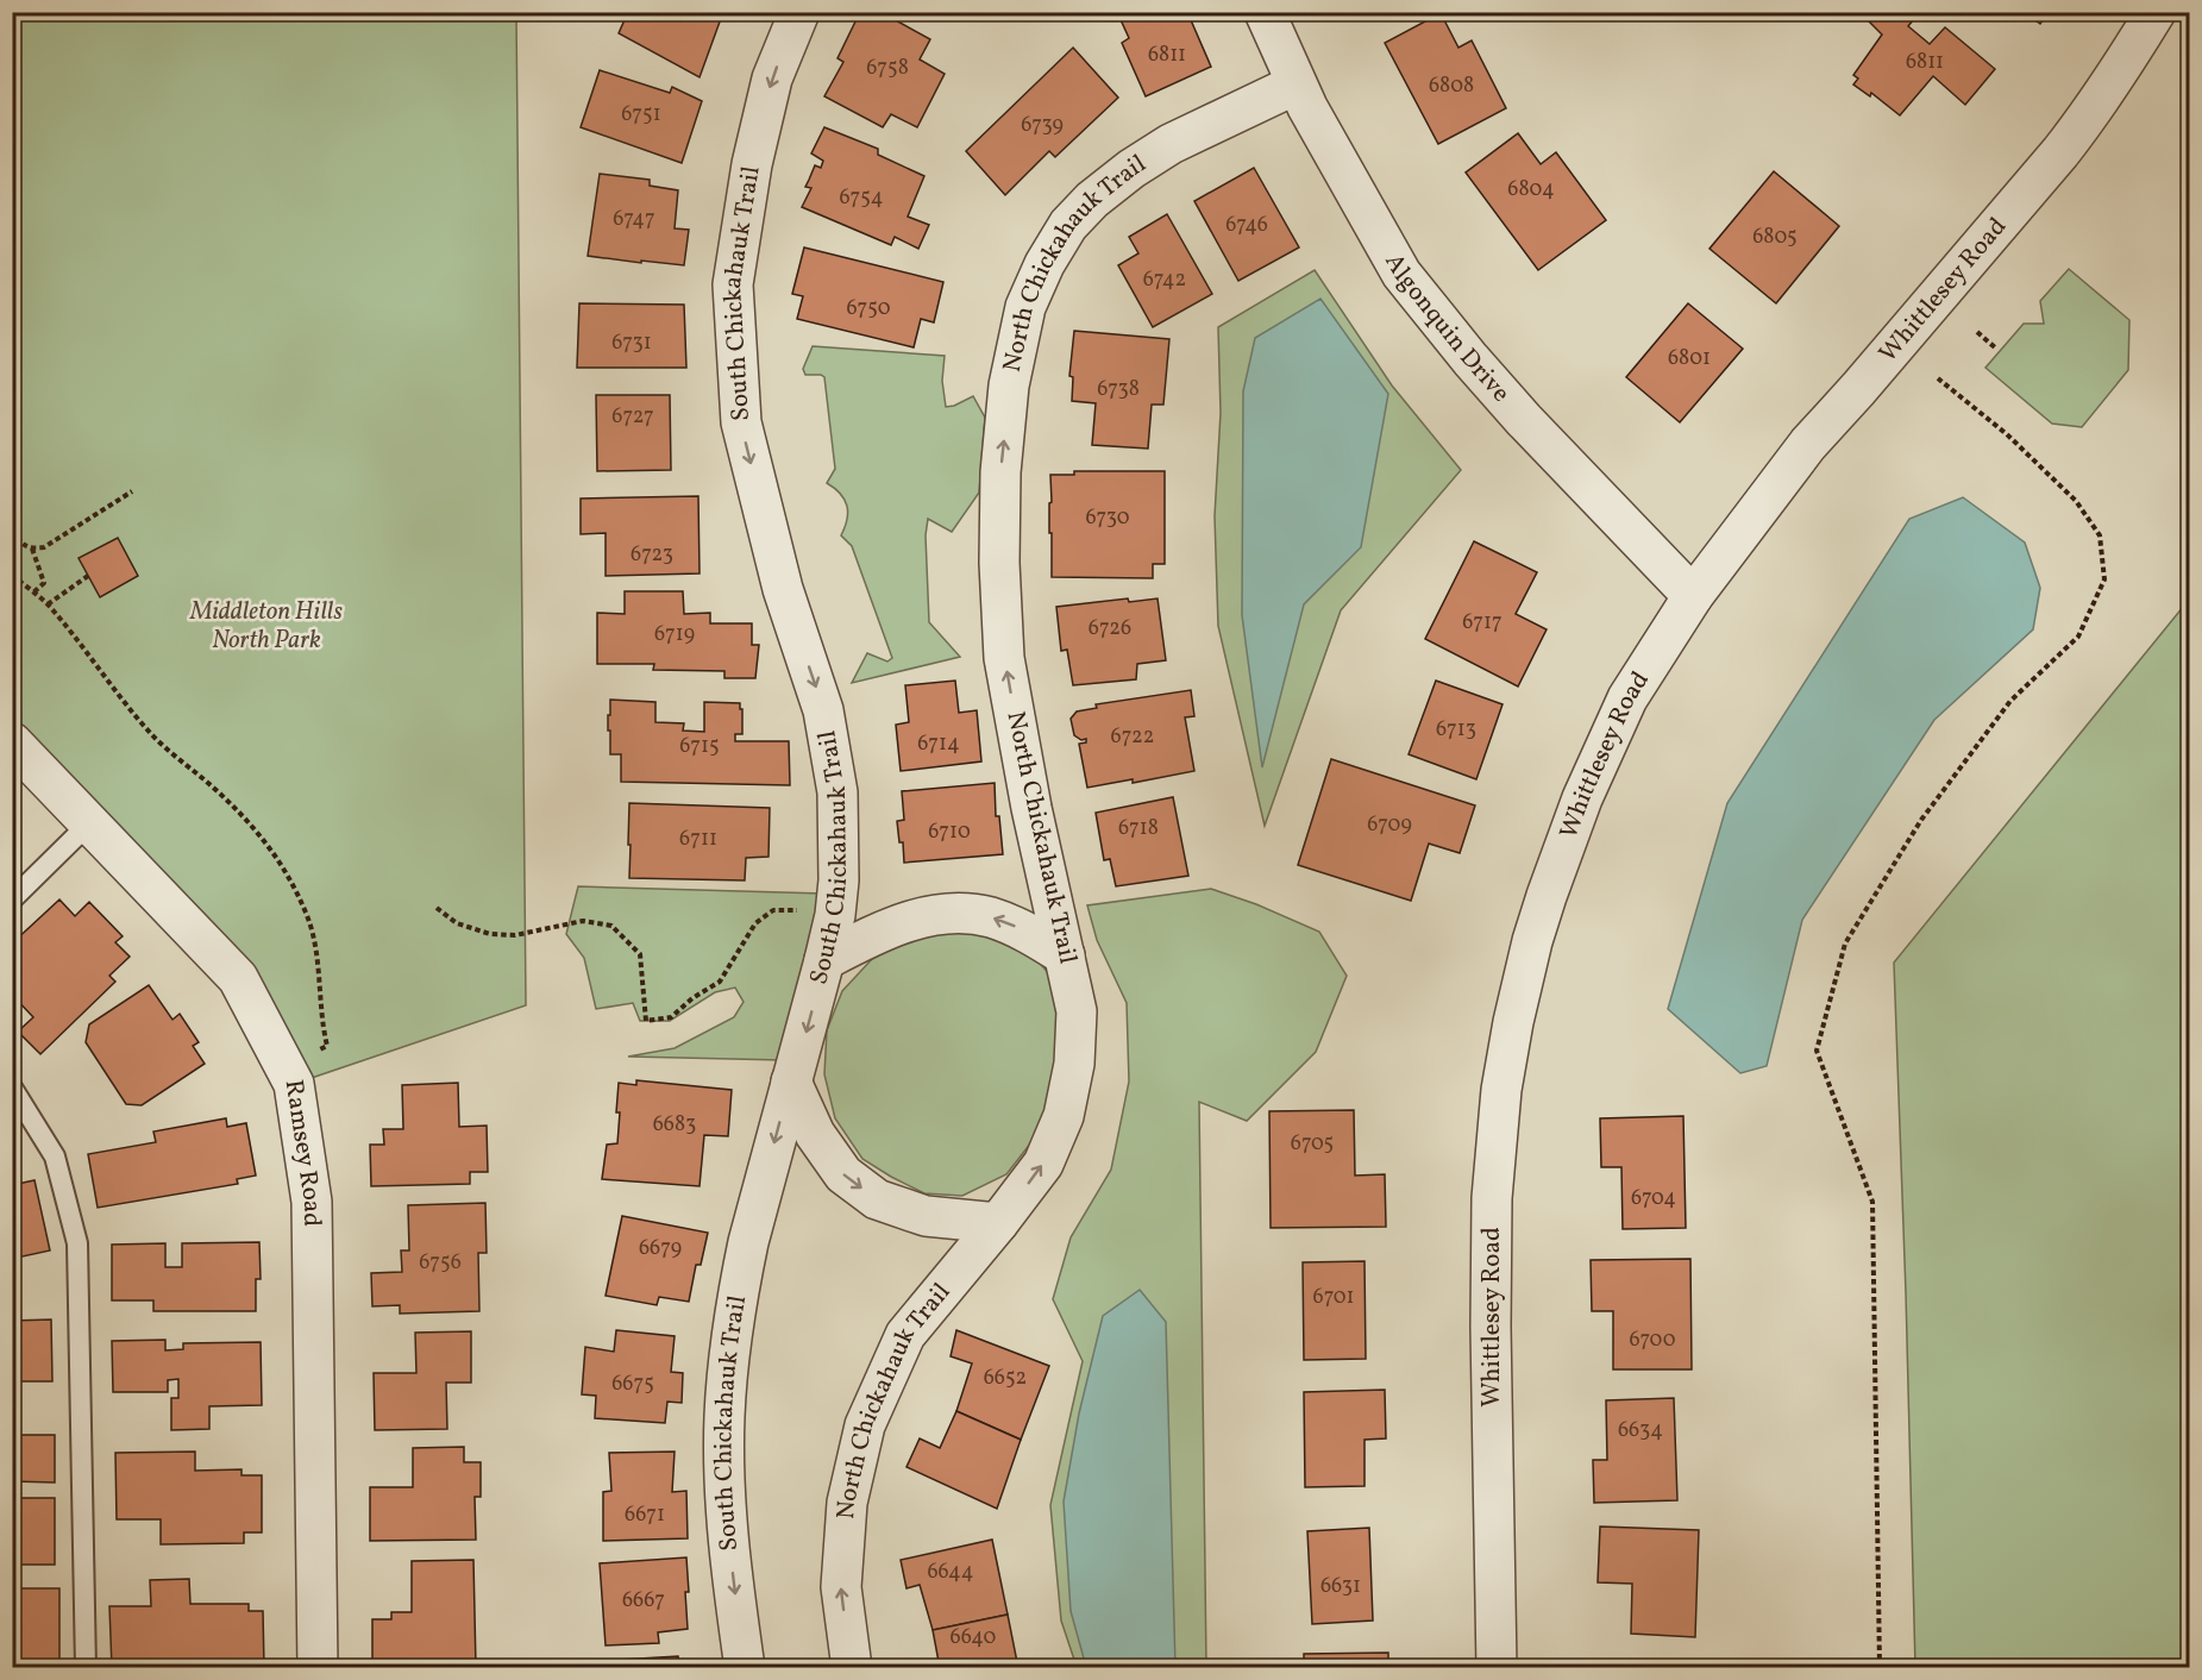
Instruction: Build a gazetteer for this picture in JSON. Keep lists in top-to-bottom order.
{
  "streets": {
    "street": [
      "North Chickahauk Trail",
      "Whittlesey Road",
      "South Chickahauk Trail",
      "Algonquin Drive",
      "Ramsey Road"
    ]
  },
  "crossings": [
    ["North Chickahauk Trail", "Algonquin Drive"],
    ["Whittlesey Road", "Algonquin Drive"]
  ],
  "one_way": ["North Chickahauk Trail", "South Chickahauk Trail"],
  "parks": ["Middleton Hills North Park"],
  "house_numbers": [
    "6811",
    "6811",
    "6758",
    "6808",
    "6751",
    "6739",
    "6804",
    "6754",
    "6747",
    "6746",
    "6805",
    "6742",
    "6750",
    "6731",
    "6801",
    "6738",
    "6727",
    "6730",
    "6723",
    "6717",
    "6726",
    "6719",
    "6713",
    "6722",
    "6714",
    "6715",
    "6709",
    "6718",
    "6710",
    "6711",
    "6683",
    "6705",
    "6704",
    "6679",
    "6756",
    "6701",
    "6700",
    "6652",
    "6675",
    "6634",
    "6671",
    "6644",
    "6631",
    "6667",
    "6640"
  ]
}
